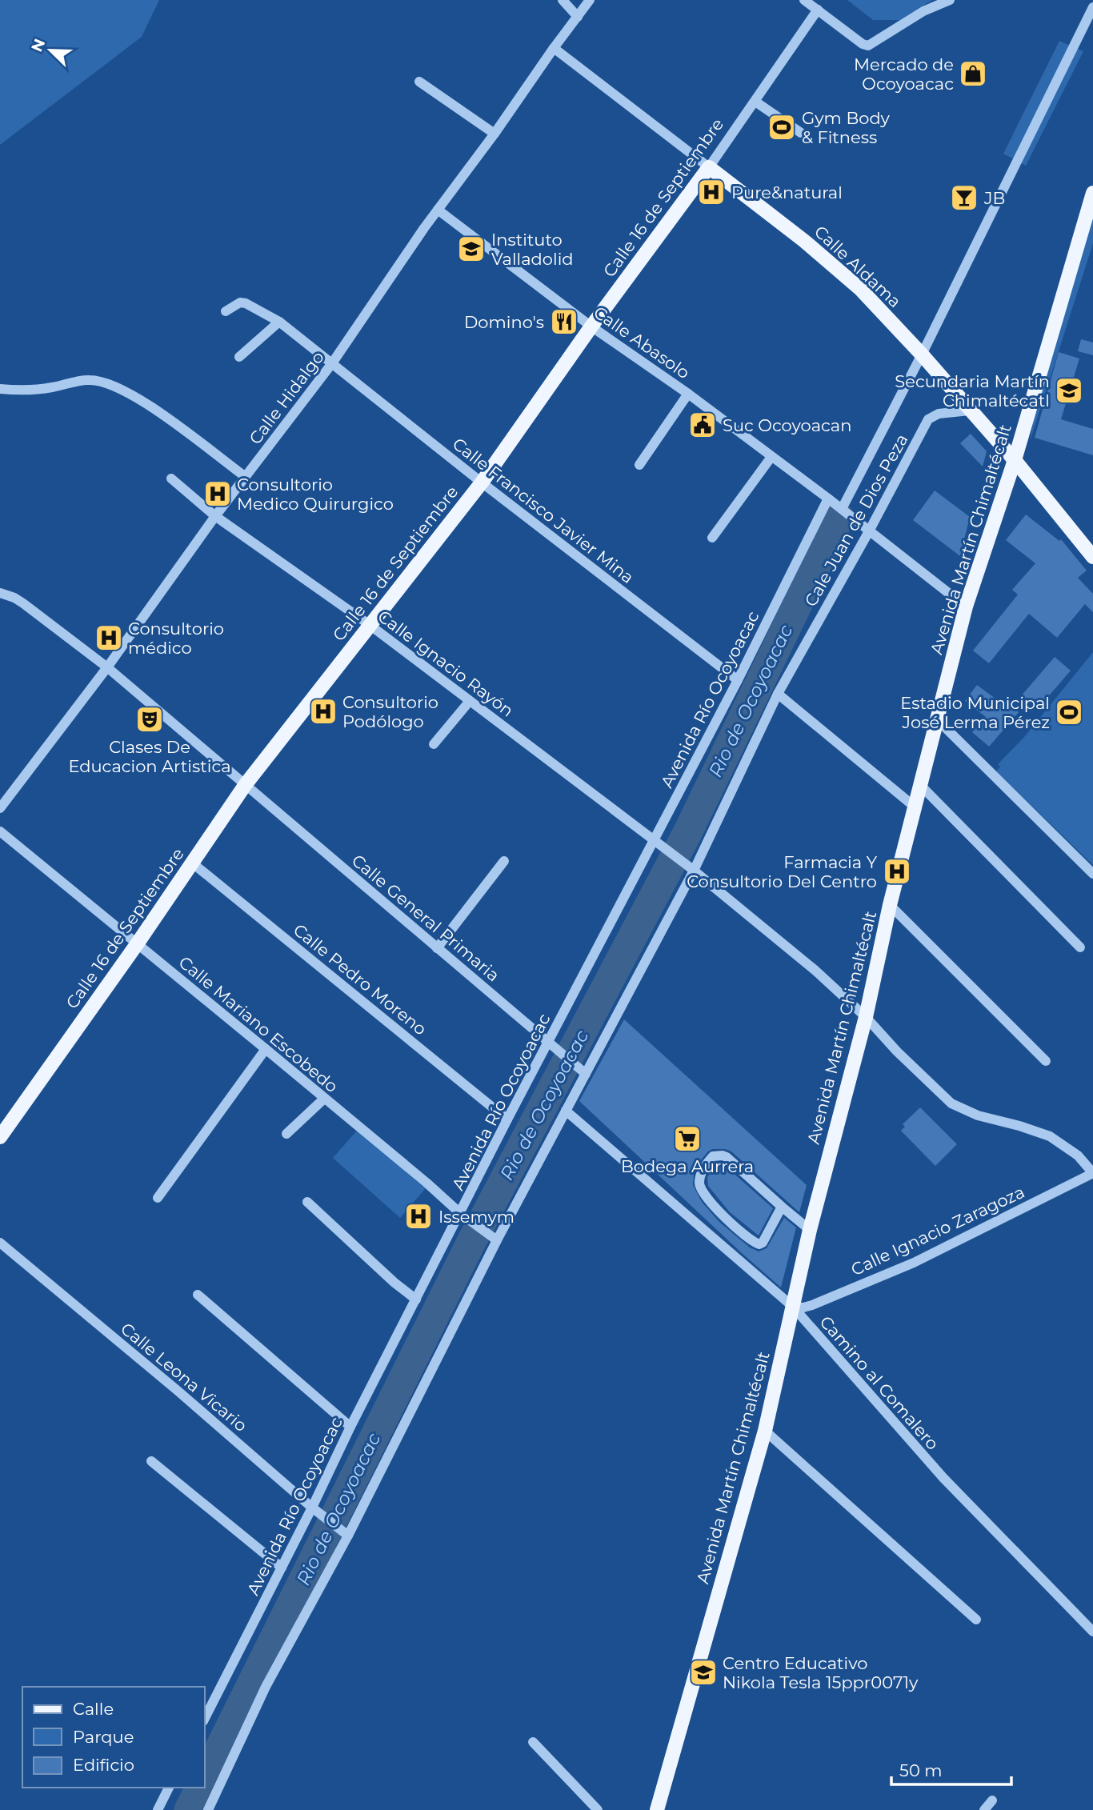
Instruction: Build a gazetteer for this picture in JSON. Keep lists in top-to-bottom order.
{
  "streets": {
    "main road": ["Calle 16 de Septiembre", "Calle Aldama", "Avenida Martín Chimaltécalt"],
    "street": [
      "Calle Abasolo",
      "Calle Hidalgo",
      "Calle Francisco Javier Mina",
      "Cale Juan de Dios Peza",
      "Calle Ignacio Rayón",
      "Avenida Río Ocoyoacac",
      "Calle General Primaria",
      "Calle Pedro Moreno",
      "Calle Mariano Escobedo",
      "Calle Ignacio Zaragoza",
      "Calle Leona Vicario",
      "Camino al Comalero"
    ]
  },
  "crossings": [
    ["Calle 16 de Septiembre", "Calle Aldama"],
    ["Calle 16 de Septiembre", "Calle Abasolo"],
    ["Calle 16 de Septiembre", "Calle Francisco Javier Mina"],
    ["Calle 16 de Septiembre", "Calle Ignacio Rayón"],
    ["Calle 16 de Septiembre", "Calle General Primaria"],
    ["Calle 16 de Septiembre", "Calle Pedro Moreno"],
    ["Calle 16 de Septiembre", "Calle Mariano Escobedo"],
    ["Calle Aldama", "Calle Hidalgo"],
    ["Calle Aldama", "Cale Juan de Dios Peza"],
    ["Calle Aldama", "Avenida Martín Chimaltécalt"],
    ["Calle Abasolo", "Calle Hidalgo"],
    ["Calle Abasolo", "Cale Juan de Dios Peza"],
    ["Calle Abasolo", "Avenida Río Ocoyoacac"],
    ["Calle Hidalgo", "Calle Francisco Javier Mina"],
    ["Calle Hidalgo", "Calle Ignacio Rayón"],
    ["Calle Hidalgo", "Calle General Primaria"],
    ["Calle Francisco Javier Mina", "Avenida Río Ocoyoacac"],
    ["Cale Juan de Dios Peza", "Calle Ignacio Rayón"],
    ["Cale Juan de Dios Peza", "Calle General Primaria"],
    ["Cale Juan de Dios Peza", "Calle Mariano Escobedo"],
    ["Cale Juan de Dios Peza", "Calle Leona Vicario"],
    ["Cale Juan de Dios Peza", "Camino al Comalero"],
    ["Avenida Martín Chimaltécalt", "Calle Ignacio Zaragoza"],
    ["Avenida Martín Chimaltécalt", "Camino al Comalero"],
    ["Calle Ignacio Rayón", "Avenida Río Ocoyoacac"],
    ["Avenida Río Ocoyoacac", "Calle General Primaria"],
    ["Avenida Río Ocoyoacac", "Calle Pedro Moreno"],
    ["Avenida Río Ocoyoacac", "Calle Mariano Escobedo"],
    ["Avenida Río Ocoyoacac", "Calle Leona Vicario"],
    ["Calle Ignacio Zaragoza", "Camino al Comalero"]
  ],
  "water": ["Rio de Ocoyoacac"],
  "places": {
    "shop": ["Mercado de Ocoyoacac"],
    "sports": ["Gym Body & Fitness", "Estadio Municipal José Lerma Pérez"],
    "hospital": [
      "Pure&natural",
      "Consultorio Medico Quirurgico",
      "Consultorio médico",
      "Consultorio Podólogo",
      "Farmacia Y Consultorio Del Centro",
      "Issemym"
    ],
    "bar": ["JB"],
    "school or university": ["Instituto Valladolid", "Secundaria Martín Chimaltécatl", "Centro Educativo Nikola Tesla 15ppr0071y"],
    "restaurant": ["Domino's"],
    "public building": ["Suc Ocoyoacan"],
    "theatre": ["Clases De Educacion Artistica"],
    "supermarket": ["Bodega Aurrera"]
  },
  "legend": ["Calle", "Parque", "Edificio"],
  "scale_bar": "50 m",
  "north": "top left"
}
